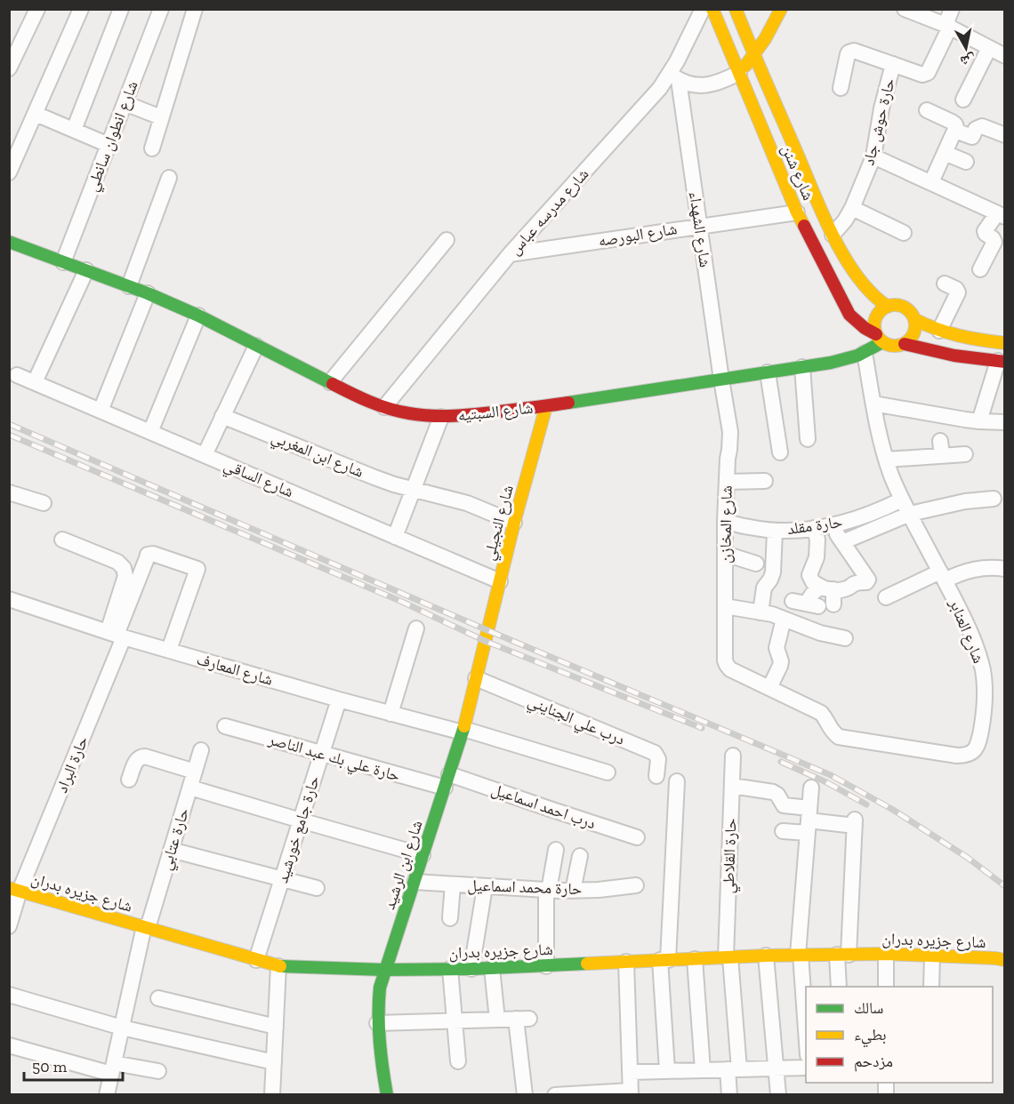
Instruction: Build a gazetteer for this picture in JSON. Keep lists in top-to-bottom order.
{
  "streets": {
    "street": [
      "حارة حوش جاد",
      "شارع انطوان سانطي",
      "شارع شنن",
      "شارع مدرسه عباس",
      "شارع الشهداء",
      "شارع البورصه",
      "شارع السبتيه",
      "شارع ابن المغربي",
      "شارع الساقي",
      "شارع النجيلي",
      "شارع المخازن",
      "حارة مقلد",
      "شارع العنابر",
      "شارع المعارف",
      "درب علي الجنايني",
      "حارة علي بك عبد الناصر",
      "حارة البراد",
      "درب احمد اسماعيل",
      "حارة جامع خورشيد",
      "حارة عتابي",
      "حارة القلاطي",
      "شارع ابن الرشيد",
      "حارة محمد اسماعيل",
      "شارع جزيره بدران"
    ]
  },
  "crossings": [
    ["حارة حوش جاد", "شارع شنن"],
    ["شارع انطوان سانطي", "شارع السبتيه"],
    ["شارع شنن", "شارع البورصه"],
    ["شارع شنن", "شارع السبتيه"],
    ["شارع مدرسه عباس", "شارع الشهداء"],
    ["شارع مدرسه عباس", "شارع البورصه"],
    ["شارع مدرسه عباس", "شارع السبتيه"],
    ["شارع الشهداء", "شارع البورصه"],
    ["شارع الشهداء", "شارع السبتيه"],
    ["شارع الشهداء", "شارع المخازن"],
    ["شارع السبتيه", "شارع النجيلي"],
    ["شارع السبتيه", "شارع المخازن"],
    ["شارع السبتيه", "شارع العنابر"],
    ["شارع ابن المغربي", "شارع النجيلي"],
    ["شارع الساقي", "شارع النجيلي"],
    ["شارع النجيلي", "شارع ابن الرشيد"],
    ["شارع المخازن", "حارة مقلد"],
    ["شارع المخازن", "شارع العنابر"],
    ["حارة مقلد", "شارع العنابر"],
    ["شارع المعارف", "حارة البراد"],
    ["شارع المعارف", "حارة جامع خورشيد"],
    ["شارع المعارف", "شارع ابن الرشيد"],
    ["درب علي الجنايني", "شارع ابن الرشيد"],
    ["حارة علي بك عبد الناصر", "درب احمد اسماعيل"],
    ["حارة علي بك عبد الناصر", "حارة جامع خورشيد"],
    ["حارة علي بك عبد الناصر", "شارع ابن الرشيد"],
    ["حارة البراد", "شارع جزيره بدران"],
    ["درب احمد اسماعيل", "شارع ابن الرشيد"],
    ["حارة جامع خورشيد", "شارع جزيره بدران"],
    ["حارة عتابي", "شارع جزيره بدران"],
    ["حارة القلاطي", "شارع جزيره بدران"],
    ["شارع ابن الرشيد", "حارة محمد اسماعيل"],
    ["شارع ابن الرشيد", "شارع جزيره بدران"]
  ],
  "legend": ["سالك", "بطيء", "مزدحم"],
  "scale_bar": "50 m",
  "north": "bottom"
}
